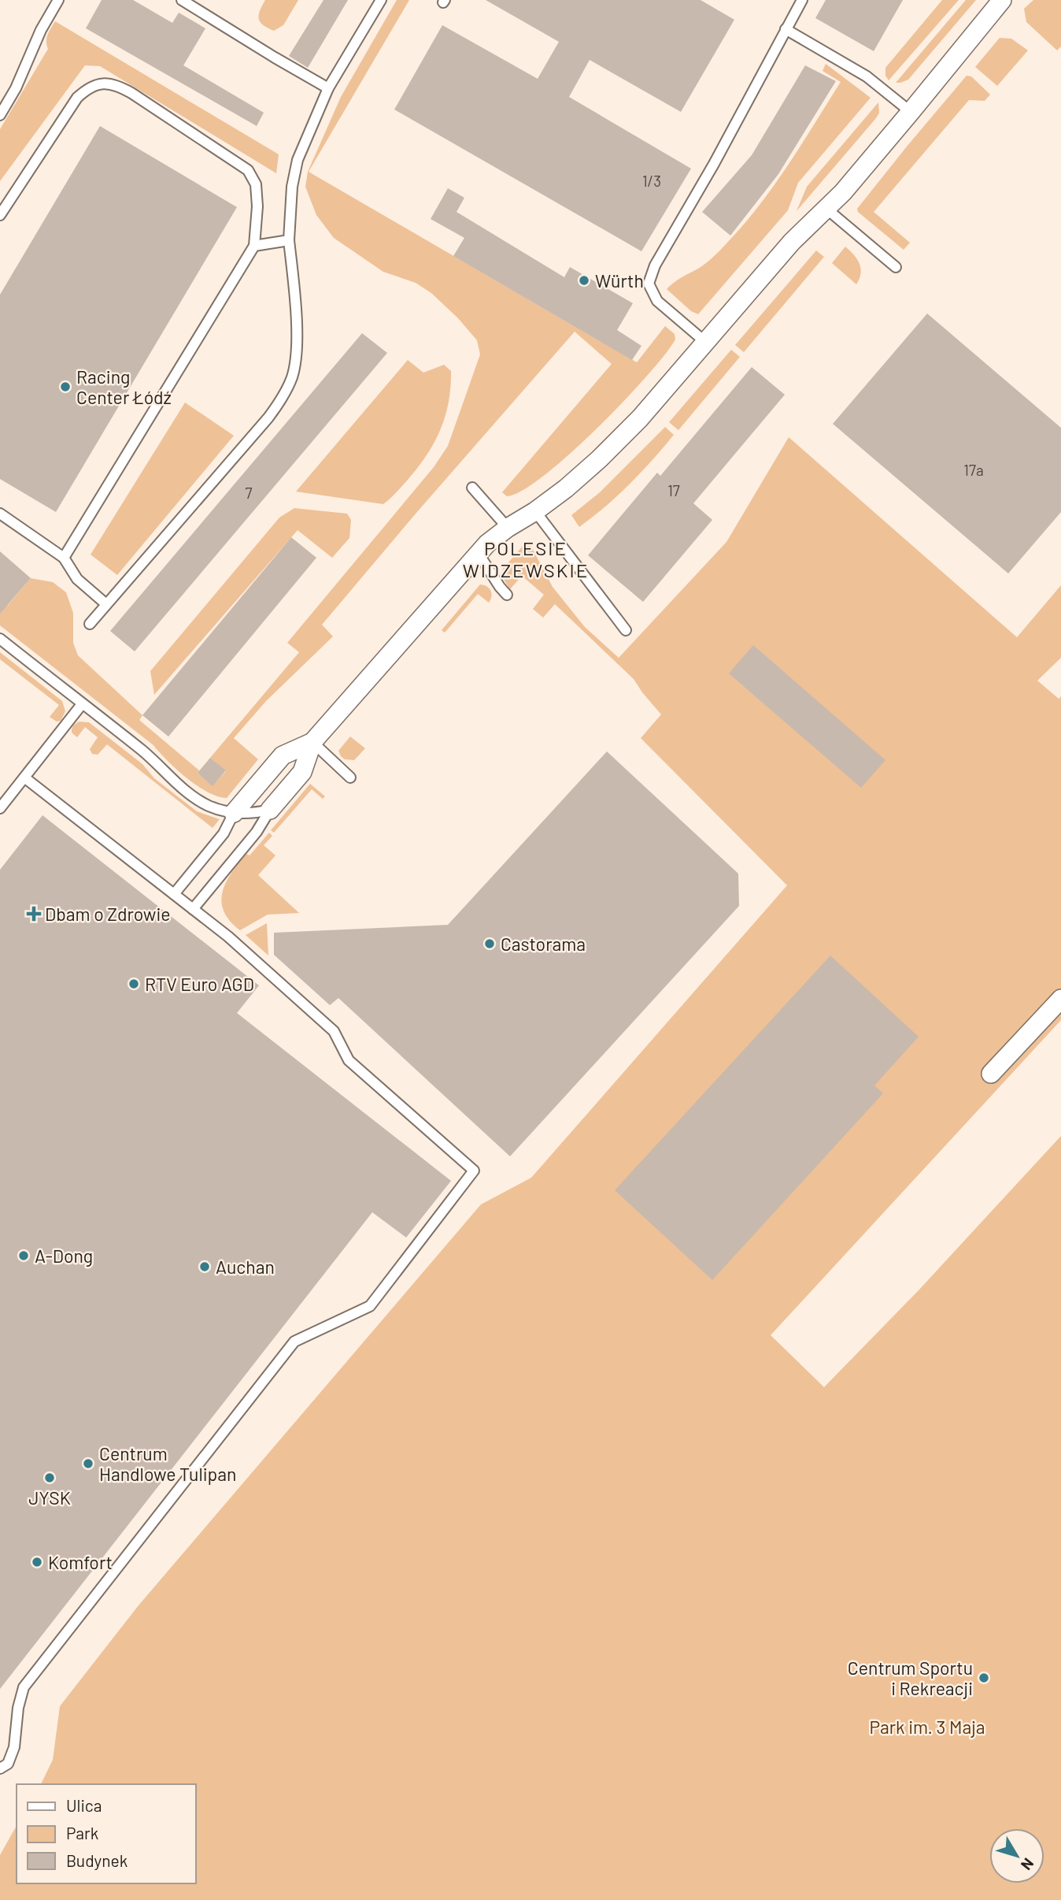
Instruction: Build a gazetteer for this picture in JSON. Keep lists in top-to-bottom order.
{
  "districts": ["POLESIE WIDZEWSKIE"],
  "parks": ["Park im. 3 Maja"],
  "places": {
    "other": [
      "Würth",
      "Racing Center Łódź",
      "Castorama",
      "RTV Euro AGD",
      "A-Dong",
      "Auchan",
      "Centrum Handlowe Tulipan",
      "JYSK",
      "Komfort",
      "Centrum Sportu i Rekreacji"
    ],
    "health": ["Dbam o Zdrowie"]
  },
  "house_numbers": [
    "1/3",
    "17a",
    "17",
    "7"
  ],
  "legend": ["Ulica", "Park", "Budynek"],
  "north": "bottom right"
}
